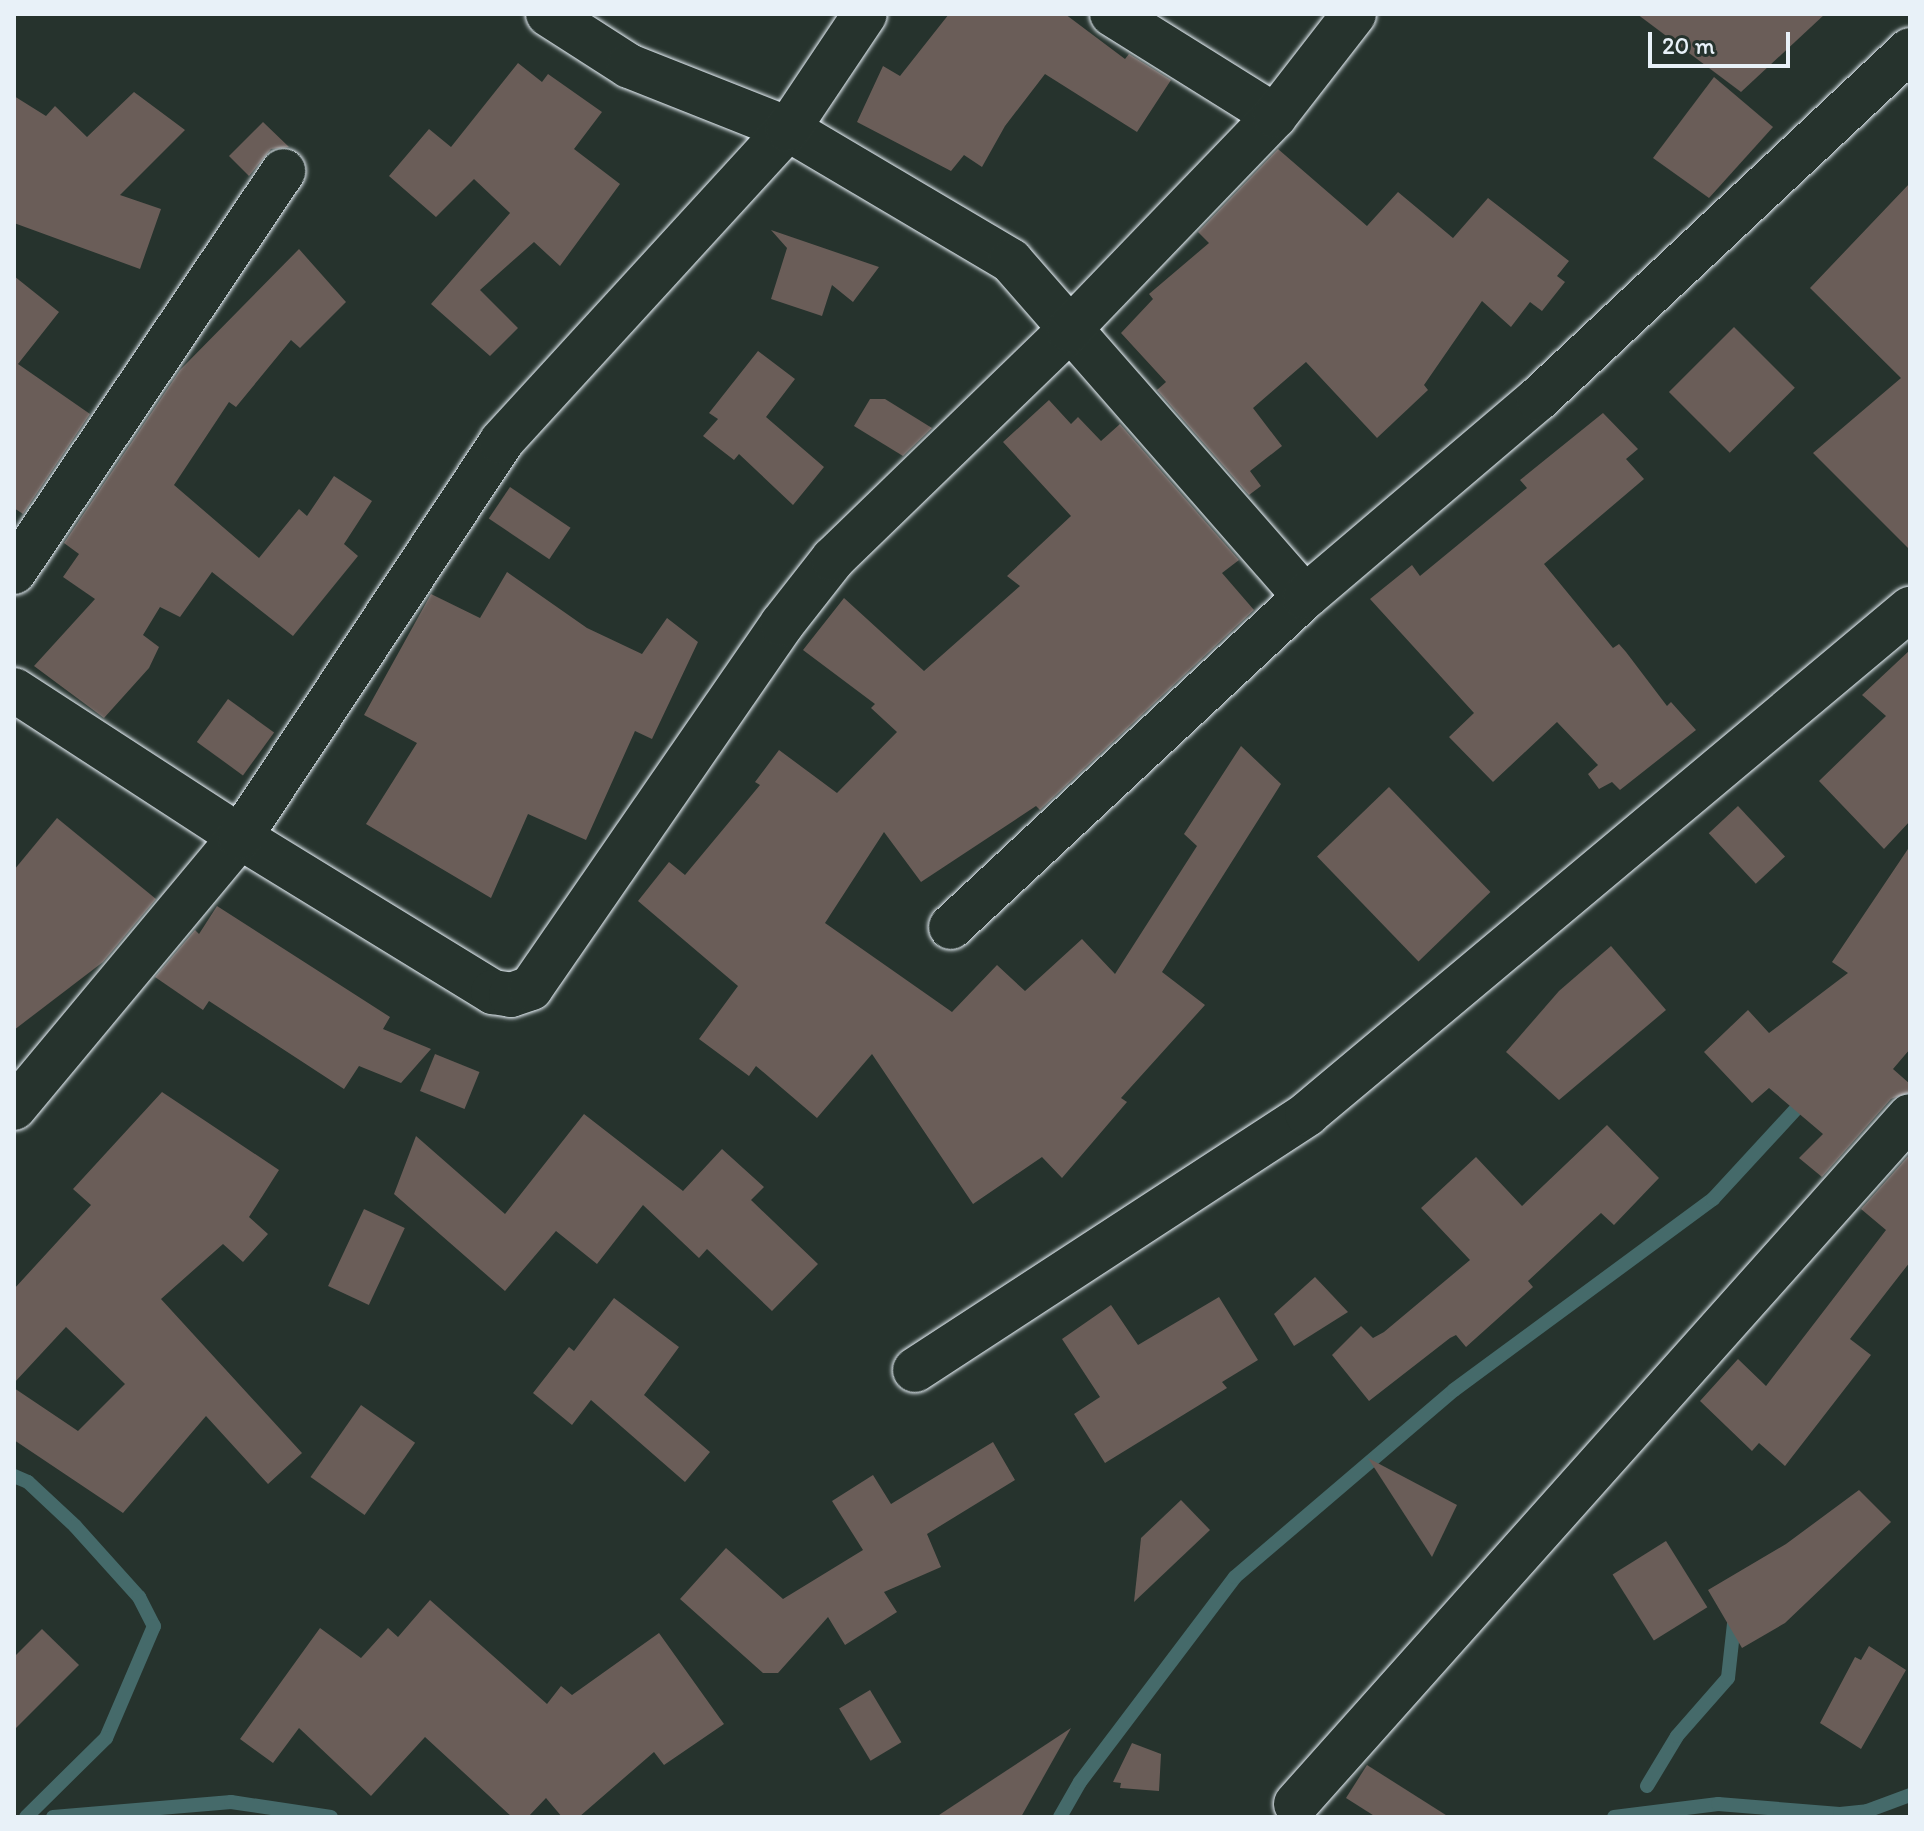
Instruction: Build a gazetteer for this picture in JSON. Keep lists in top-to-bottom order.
{
  "scale_bar": "20 m"
}
